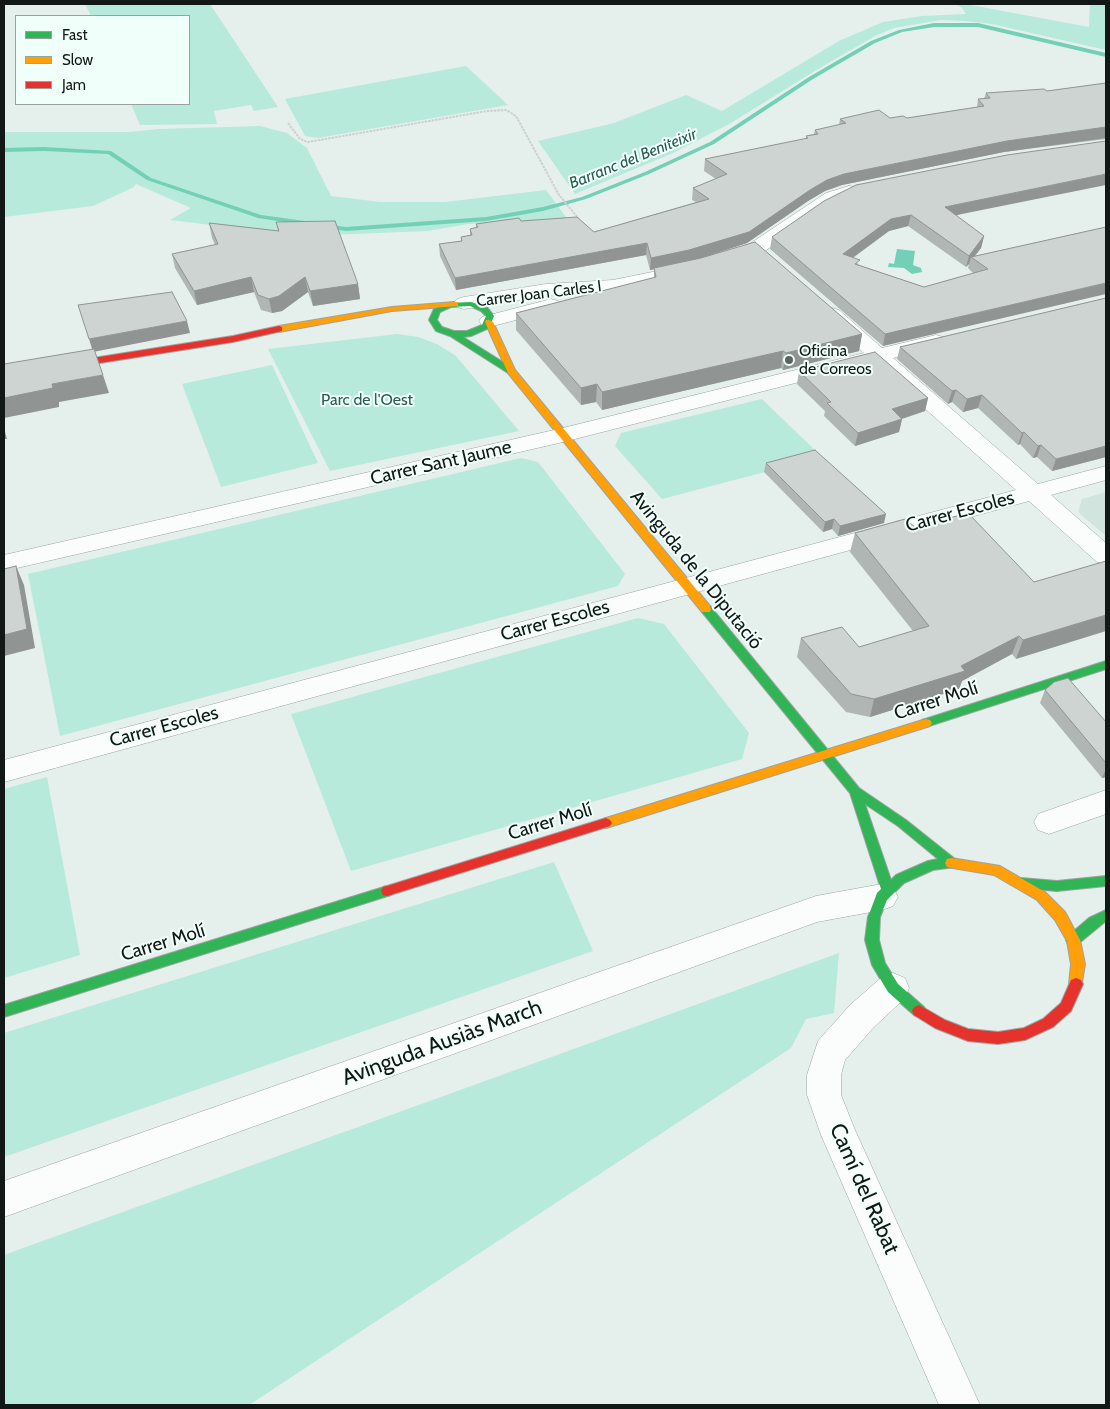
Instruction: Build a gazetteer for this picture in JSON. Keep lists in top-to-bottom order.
{
  "streets": {
    "street": [
      "Carrer Joan Carles I",
      "Carrer Sant Jaume",
      "Carrer Escoles",
      "Avinguda de la Diputació",
      "Carrer Molí",
      "Avinguda Ausiàs March",
      "Camí del Rabat"
    ]
  },
  "crossings": [
    ["Carrer Joan Carles I", "Avinguda de la Diputació"],
    ["Carrer Sant Jaume", "Avinguda de la Diputació"],
    ["Carrer Escoles", "Avinguda de la Diputació"],
    ["Avinguda de la Diputació", "Carrer Molí"]
  ],
  "water": ["Barranc del Beniteixir"],
  "parks": ["Parc de l'Oest"],
  "places": ["Oficina de Correos"],
  "legend": ["Fast", "Slow", "Jam"]
}
